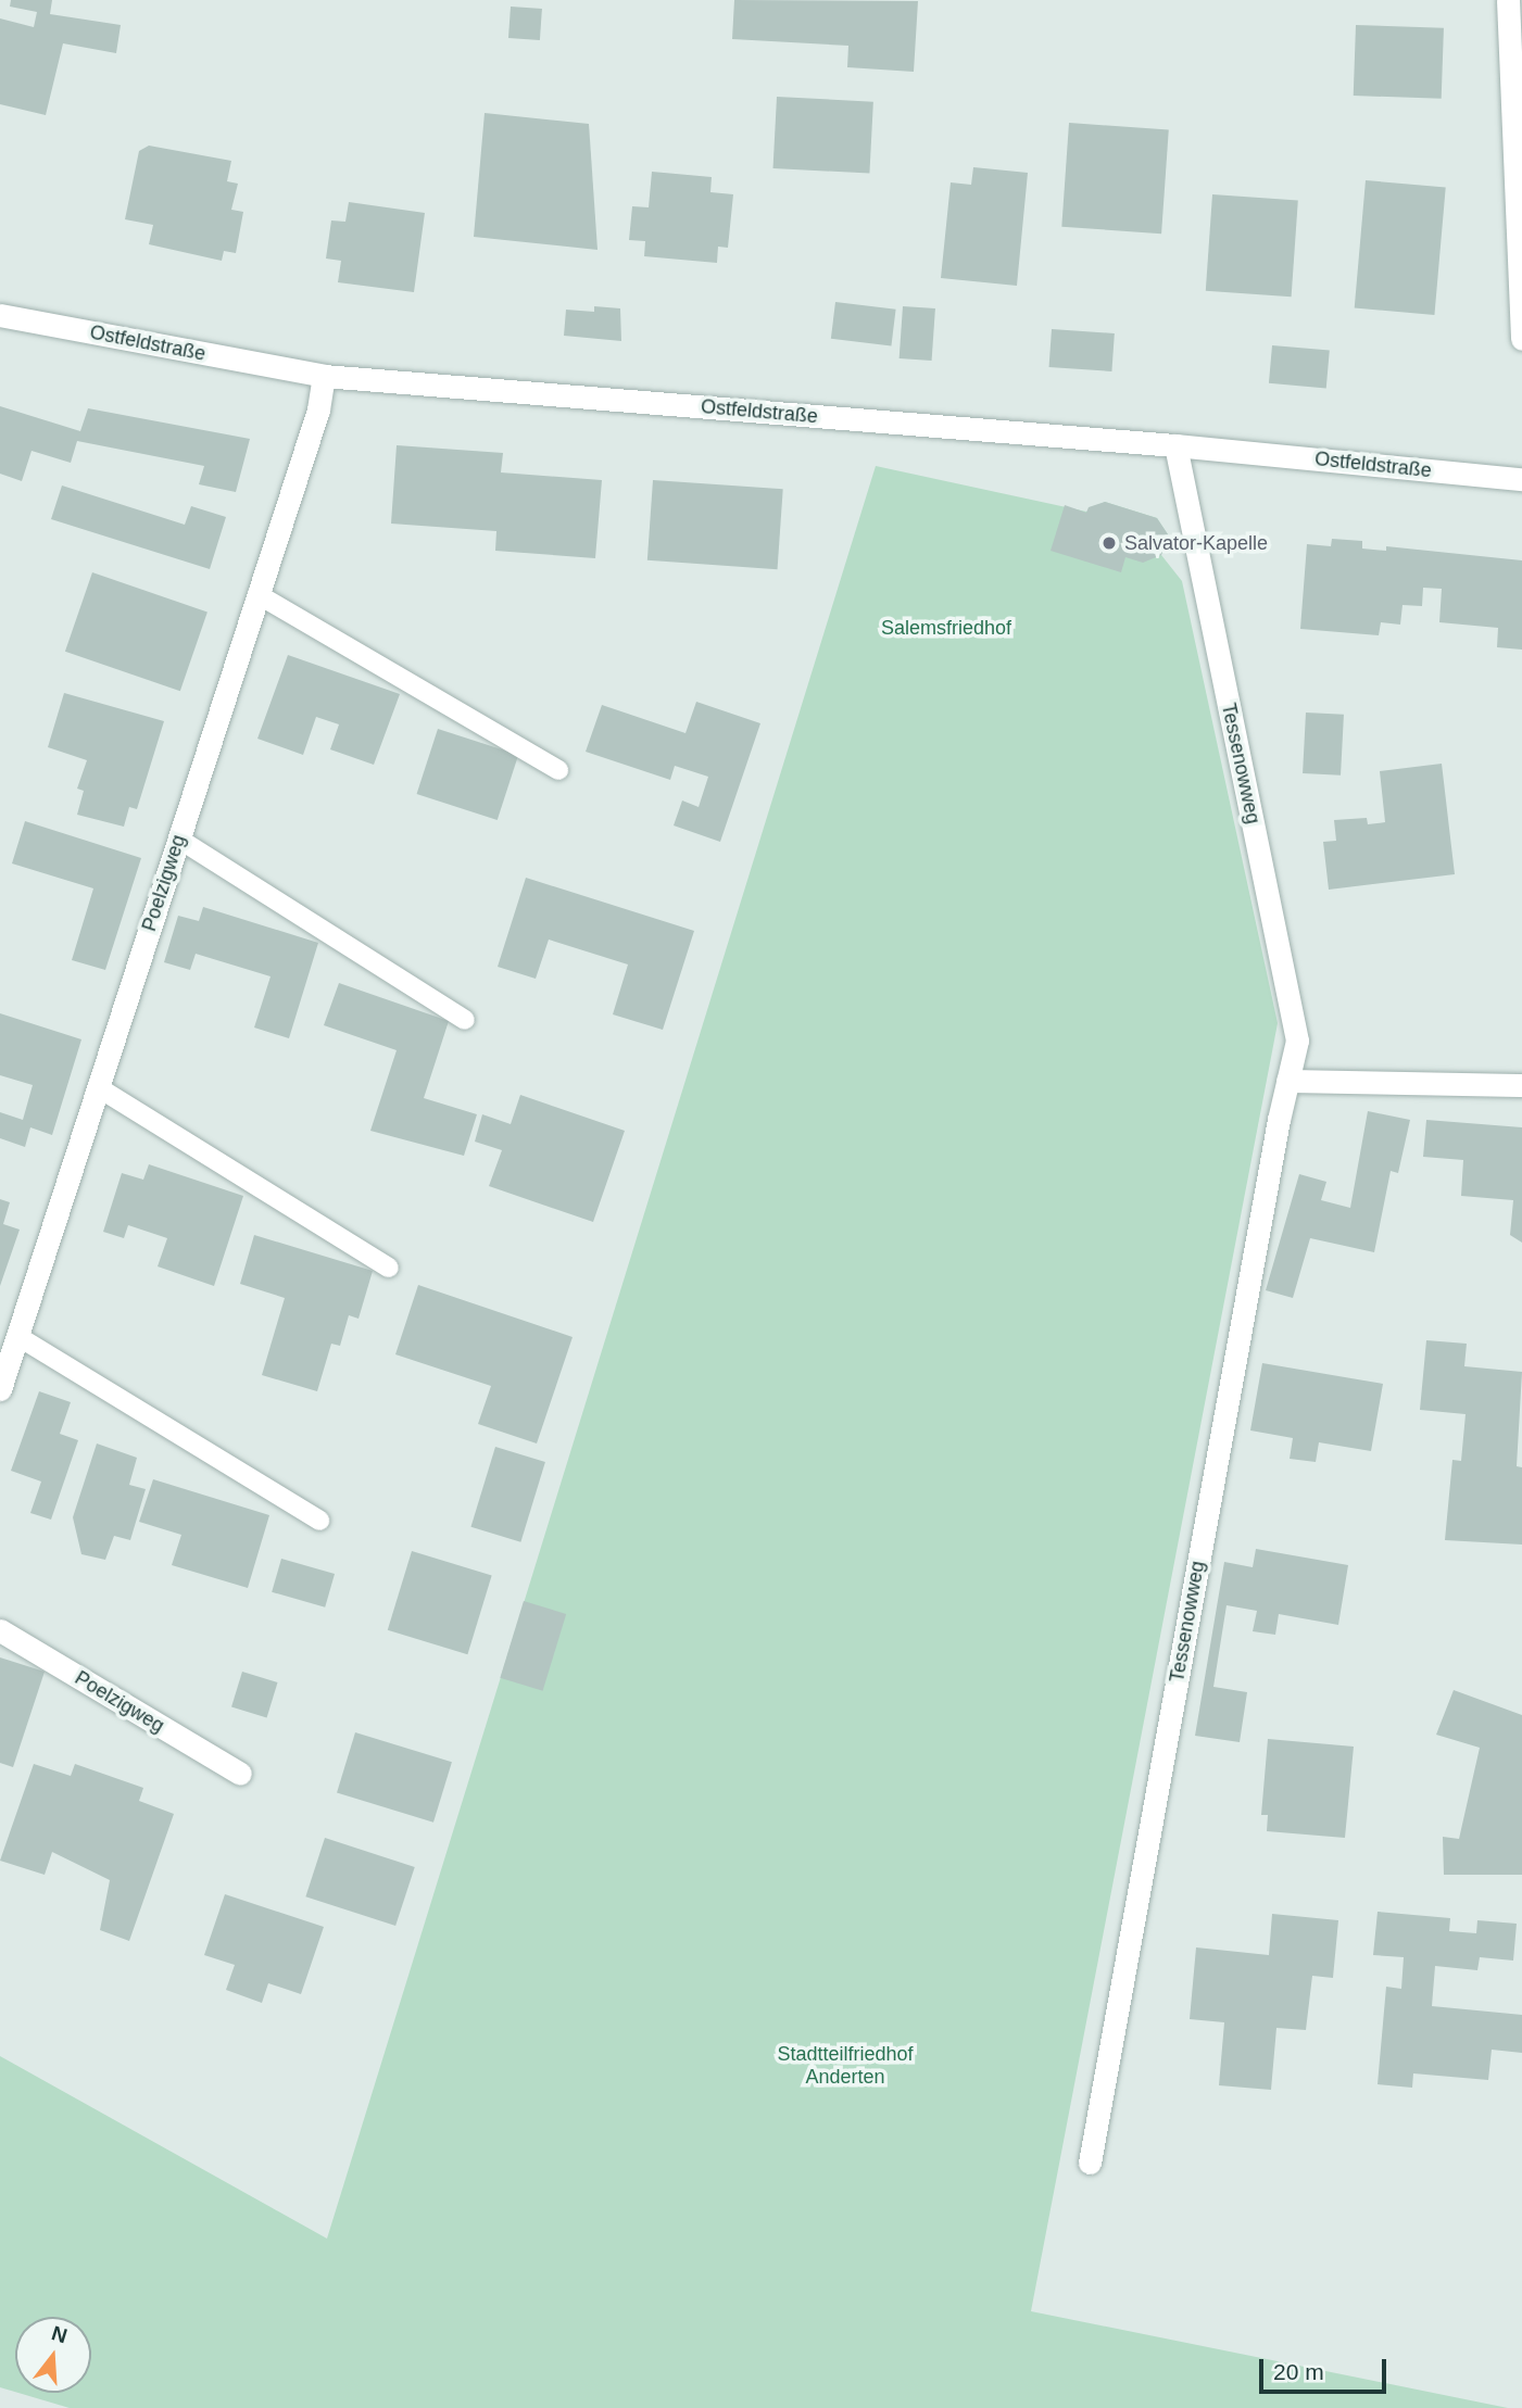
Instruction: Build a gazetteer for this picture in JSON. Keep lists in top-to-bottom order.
{
  "streets": {
    "street": ["Ostfeldstraße", "Tessenowweg", "Poelzigweg"]
  },
  "crossings": [
    ["Ostfeldstraße", "Tessenowweg"],
    ["Ostfeldstraße", "Poelzigweg"]
  ],
  "parks": ["Salemsfriedhof", "Stadtteilfriedhof Anderten"],
  "places": ["Salvator-Kapelle"],
  "scale_bar": "20 m",
  "north": "top"
}
